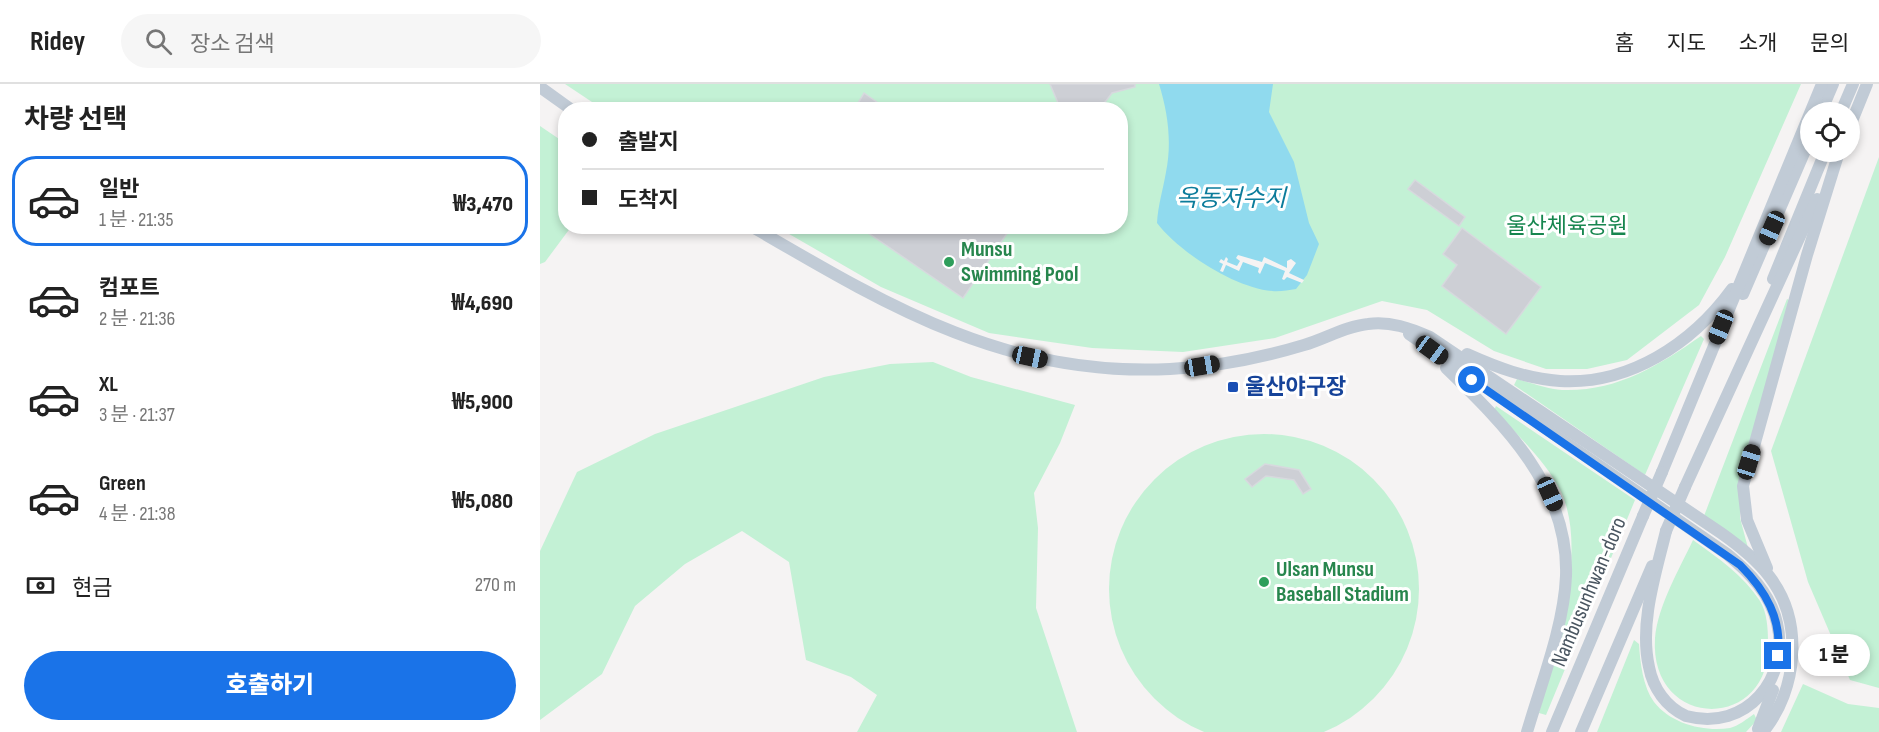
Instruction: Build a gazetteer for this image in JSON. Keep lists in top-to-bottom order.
{
  "streets": {
    "main road": ["Nambusunhwan-doro"]
  },
  "water": ["옥동저수지"],
  "parks": ["울산체육공원"],
  "places": {
    "other": ["Munsu Swimming Pool", "Ulsan Munsu Baseball Stadium"],
    "transit": ["울산야구장"]
  },
  "page": {
    "header": "Ridey",
    "search": "장소 검색",
    "nav": [
      "홈",
      "지도",
      "소개",
      "문의"
    ],
    "heading": "차량 선택",
    "banner": ["출발지", "도착지"],
    "list": [
      {
        "name": "일반",
        "note": "1 분 · 21:35",
        "value": "₩3,470"
      },
      {
        "name": "컴포트",
        "note": "2 분 · 21:36",
        "value": "₩4,690"
      },
      {
        "name": "XL",
        "note": "3 분 · 21:37",
        "value": "₩5,900"
      },
      {
        "name": "Green",
        "note": "4 분 · 21:38",
        "value": "₩5,080"
      }
    ],
    "pay": ["현금", "270 m"],
    "bubble": "1 분",
    "buttons": "호출하기"
  }
}
